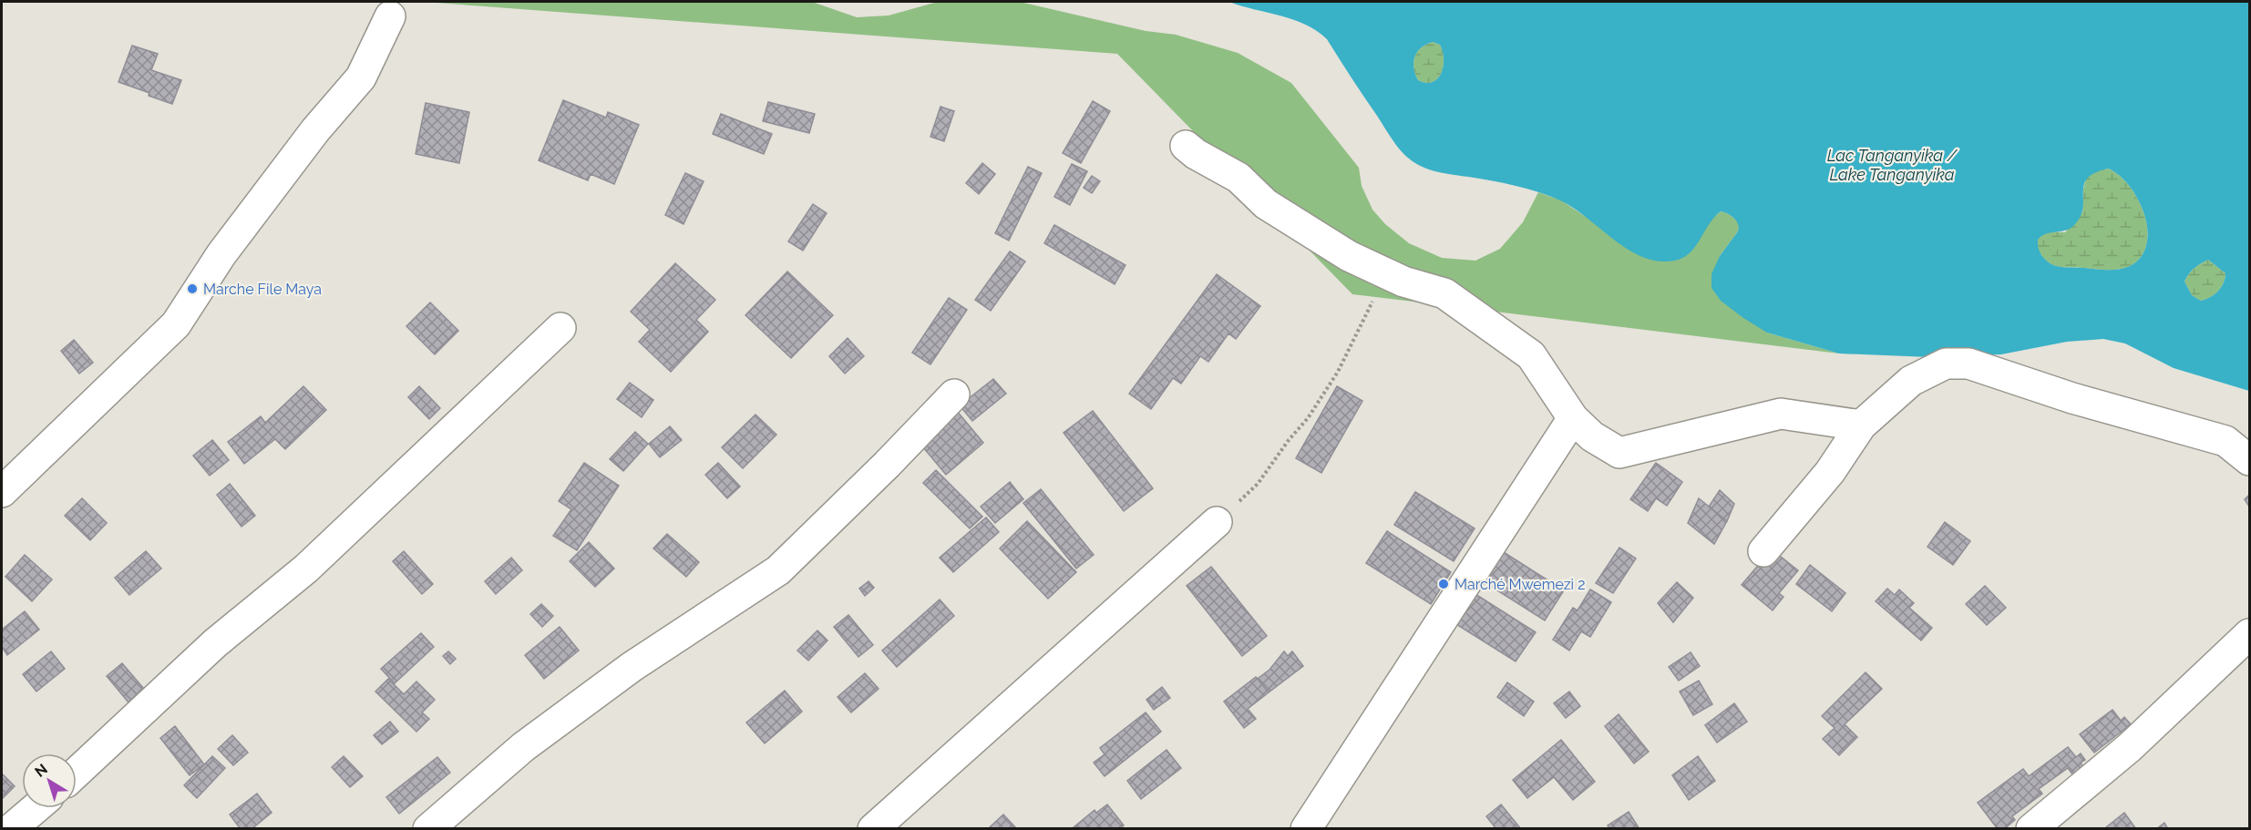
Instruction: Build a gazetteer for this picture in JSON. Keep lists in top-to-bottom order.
{
  "water": ["Lac Tanganyika / Lake Tanganyika"],
  "places": ["Marche File Maya", "Marché Mwemezi 2"],
  "north": "top left"
}
